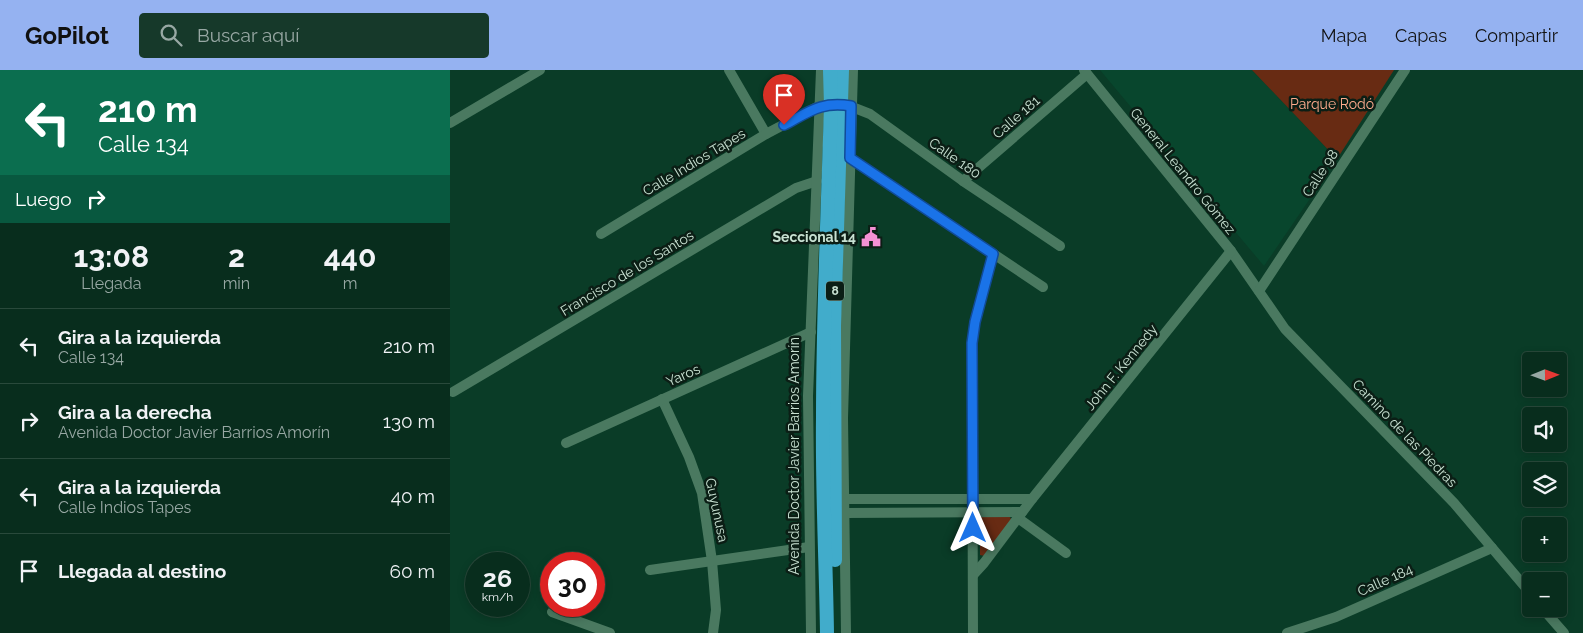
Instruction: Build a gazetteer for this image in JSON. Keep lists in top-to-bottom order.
{
  "streets": {
    "highway": ["8", "Avenida Doctor Javier Barrios Amorín"],
    "street": [
      "Calle 181",
      "Calle 180",
      "Calle Indios Tapes",
      "General Leandro Gómez",
      "Calle 98",
      "Francisco de los Santos",
      "John F. Kennedy",
      "Yaros",
      "Camino de las Piedras",
      "Guyunusa",
      "Calle 184"
    ]
  },
  "crossings": [
    ["Calle 181", "Calle 180"],
    ["Calle 181", "General Leandro Gómez"],
    ["Calle 180", "Calle Indios Tapes"],
    ["Calle 180", "Avenida Doctor Javier Barrios Amorín"],
    ["Calle Indios Tapes", "Avenida Doctor Javier Barrios Amorín"],
    ["General Leandro Gómez", "Calle 98"],
    ["General Leandro Gómez", "John F. Kennedy"],
    ["General Leandro Gómez", "Camino de las Piedras"],
    ["Calle 98", "Camino de las Piedras"],
    ["Francisco de los Santos", "Avenida Doctor Javier Barrios Amorín"],
    ["Yaros", "Avenida Doctor Javier Barrios Amorín"],
    ["Yaros", "Guyunusa"],
    ["Camino de las Piedras", "Calle 184"]
  ],
  "parks": ["Parque Rodó"],
  "places": {
    "public building": ["Seccional 14"]
  },
  "north": "right",
  "page": {
    "header": "GoPilot",
    "search": "Buscar aquí",
    "nav": ["Mapa", "Capas", "Compartir"],
    "turn": ["210 m", "Calle 134"],
    "then": "Luego",
    "eta": [
      "13:08",
      "Llegada",
      "2",
      "min",
      "440",
      "m"
    ],
    "list": [
      {
        "name": "Gira a la izquierda",
        "note": "Calle 134",
        "value": "210 m"
      },
      {
        "name": "Gira a la derecha",
        "note": "Avenida Doctor Javier Barrios Amorín",
        "value": "130 m"
      },
      {
        "name": "Gira a la izquierda",
        "note": "Calle Indios Tapes",
        "value": "40 m"
      },
      {
        "name": "Llegada al destino",
        "value": "60 m"
      }
    ],
    "map_buttons": ["+", "−"],
    "speed": "26 km/h",
    "limit": "30"
  }
}
